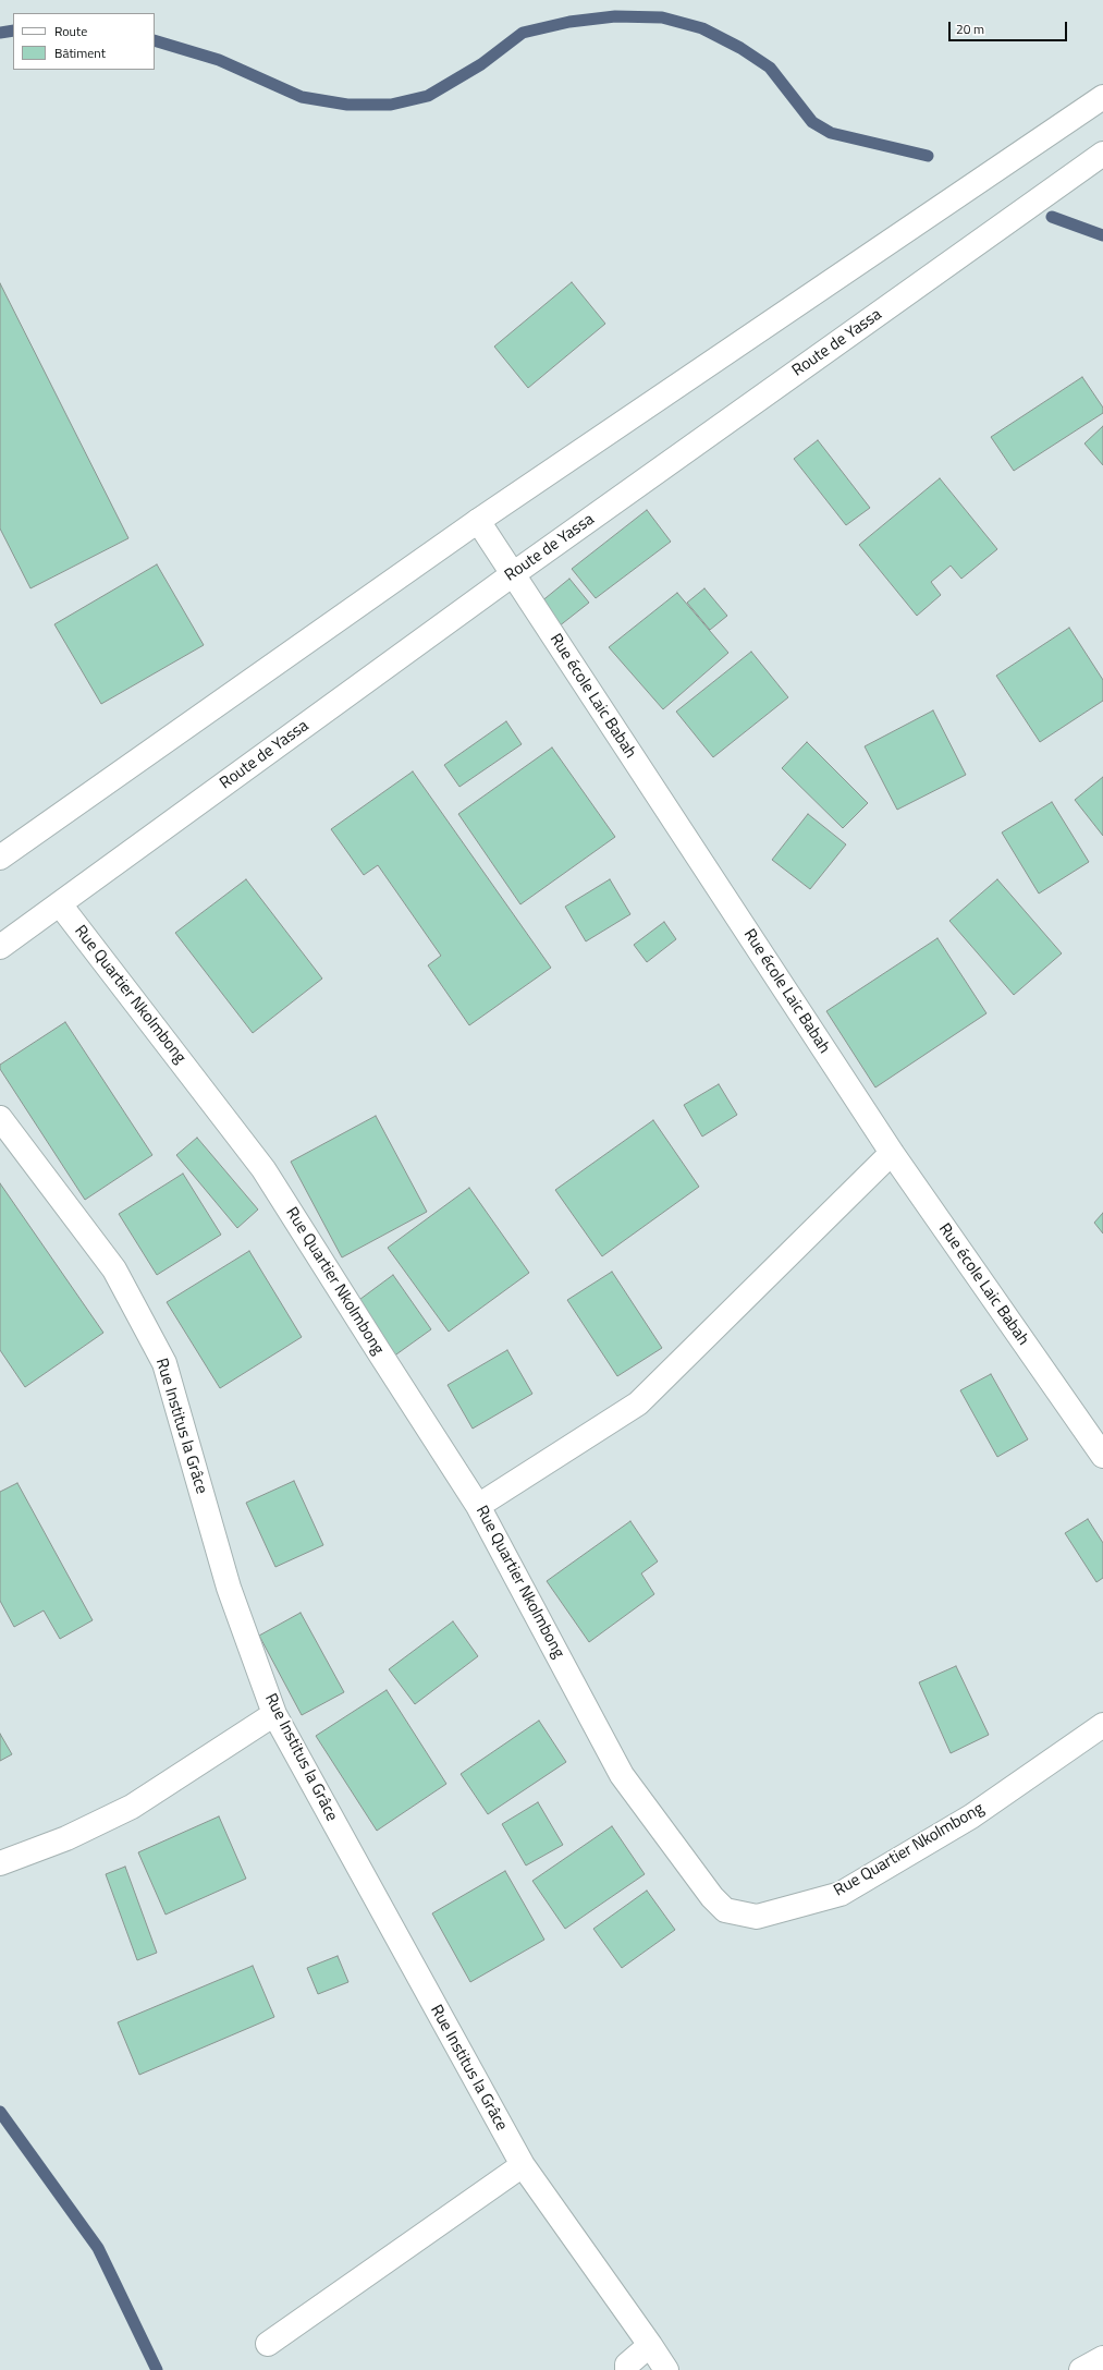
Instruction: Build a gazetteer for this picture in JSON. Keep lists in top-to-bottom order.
{
  "streets": {
    "street": [
      "Route de Yassa",
      "Rue école Laic Babah",
      "Rue Quartier Nkolmbong",
      "Rue Institus la Grâce"
    ]
  },
  "crossings": [
    ["Route de Yassa", "Rue école Laic Babah"],
    ["Route de Yassa", "Rue Quartier Nkolmbong"]
  ],
  "legend": ["Route", "Bâtiment"],
  "scale_bar": "20 m"
}
